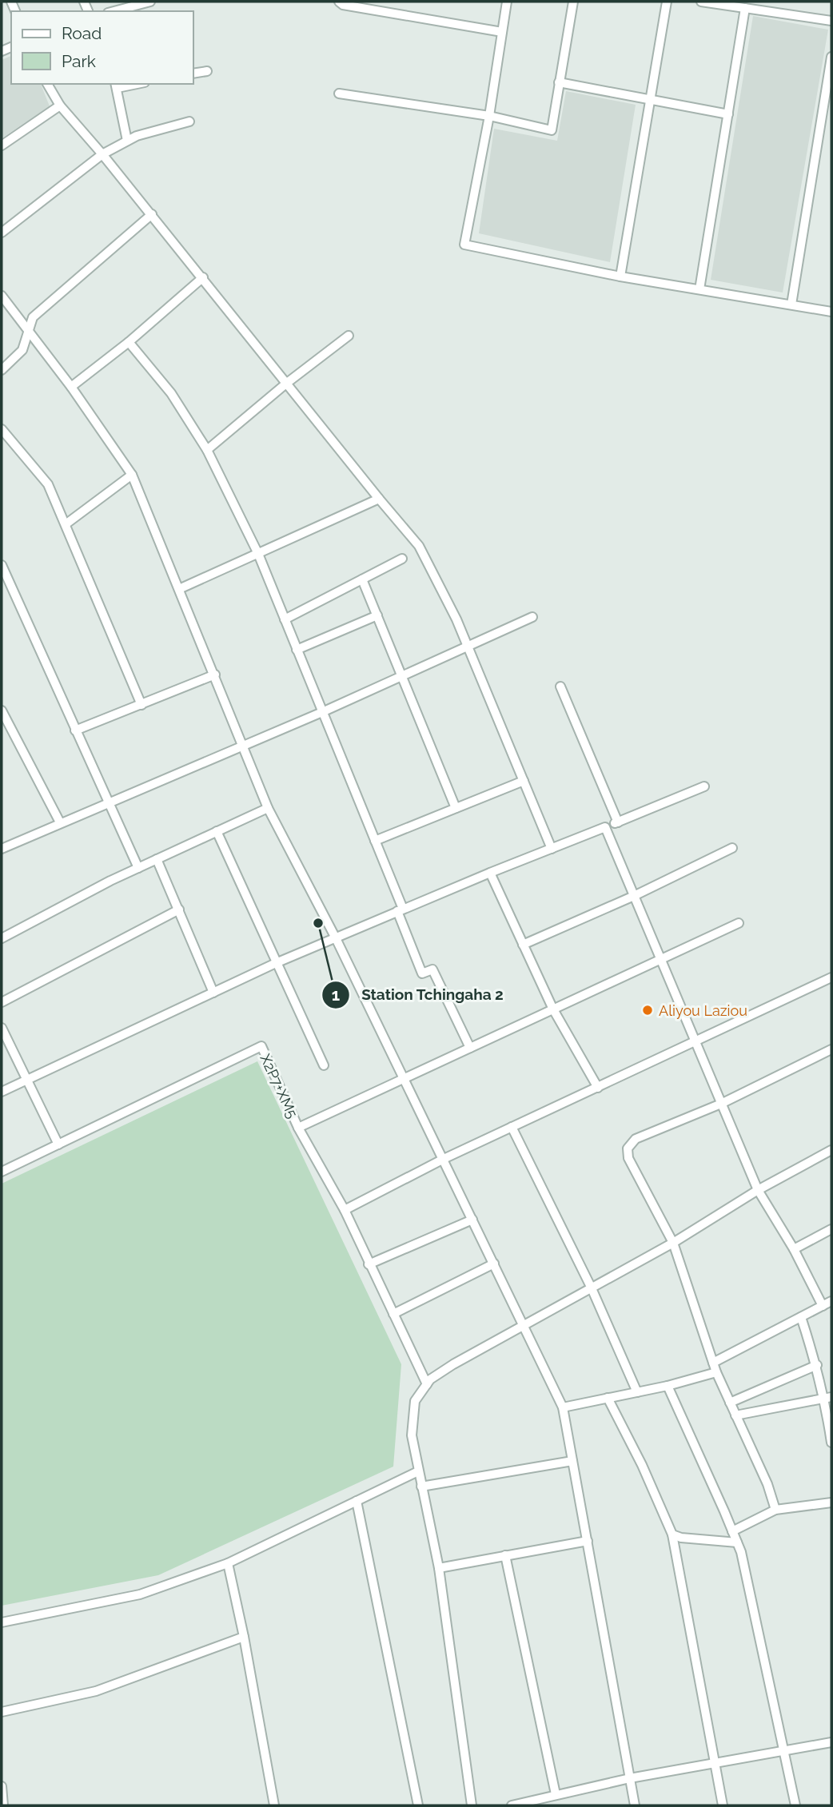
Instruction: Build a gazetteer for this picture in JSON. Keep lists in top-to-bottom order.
{
  "streets": {
    "street": ["X2P7+XM5"]
  },
  "places": ["Station Tchingaha 2", "Aliyou Laziou"],
  "legend": ["Road", "Park"]
}
